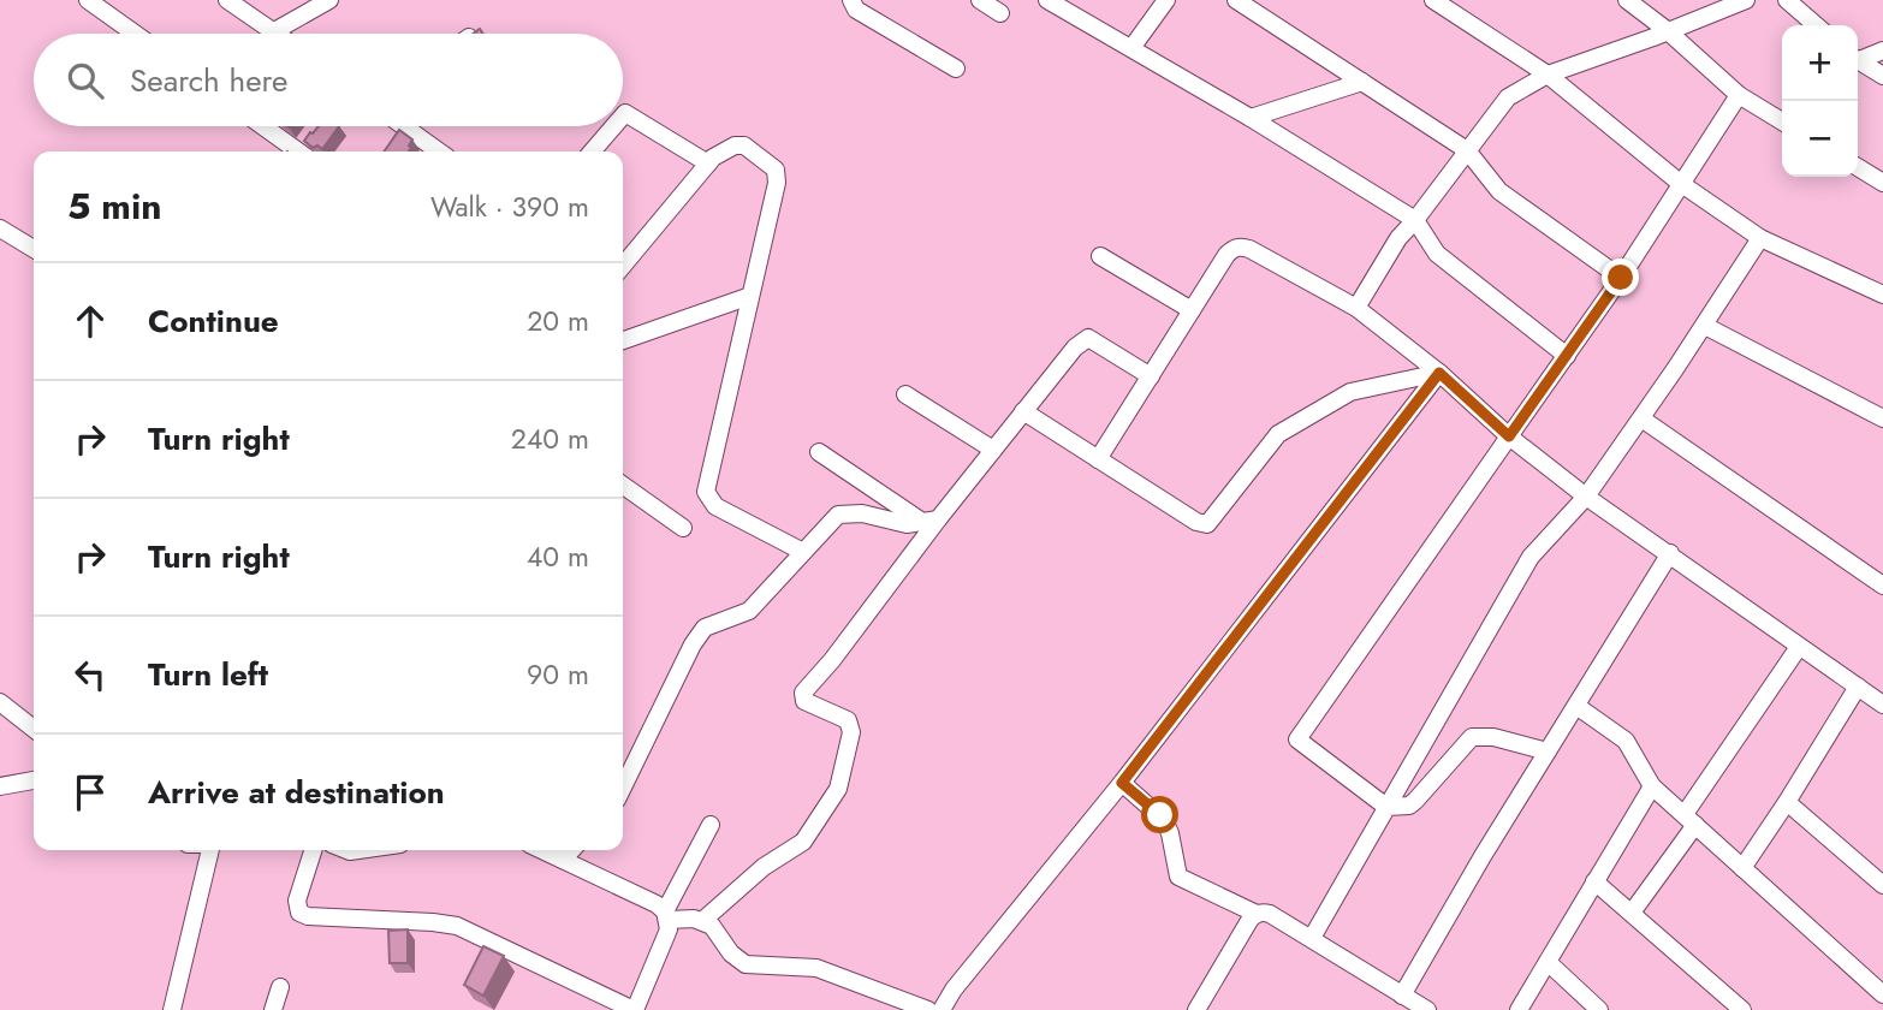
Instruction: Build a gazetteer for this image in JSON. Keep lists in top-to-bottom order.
{
  "page": {
    "map_buttons": ["+", "−"],
    "search": "Search here",
    "heading": ["5 min", "Walk · 390 m"],
    "list": [
      ["Continue", "20 m"],
      ["Turn right", "240 m"],
      ["Turn right", "40 m"],
      ["Turn left", "90 m"],
      "Arrive at destination"
    ]
  }
}
